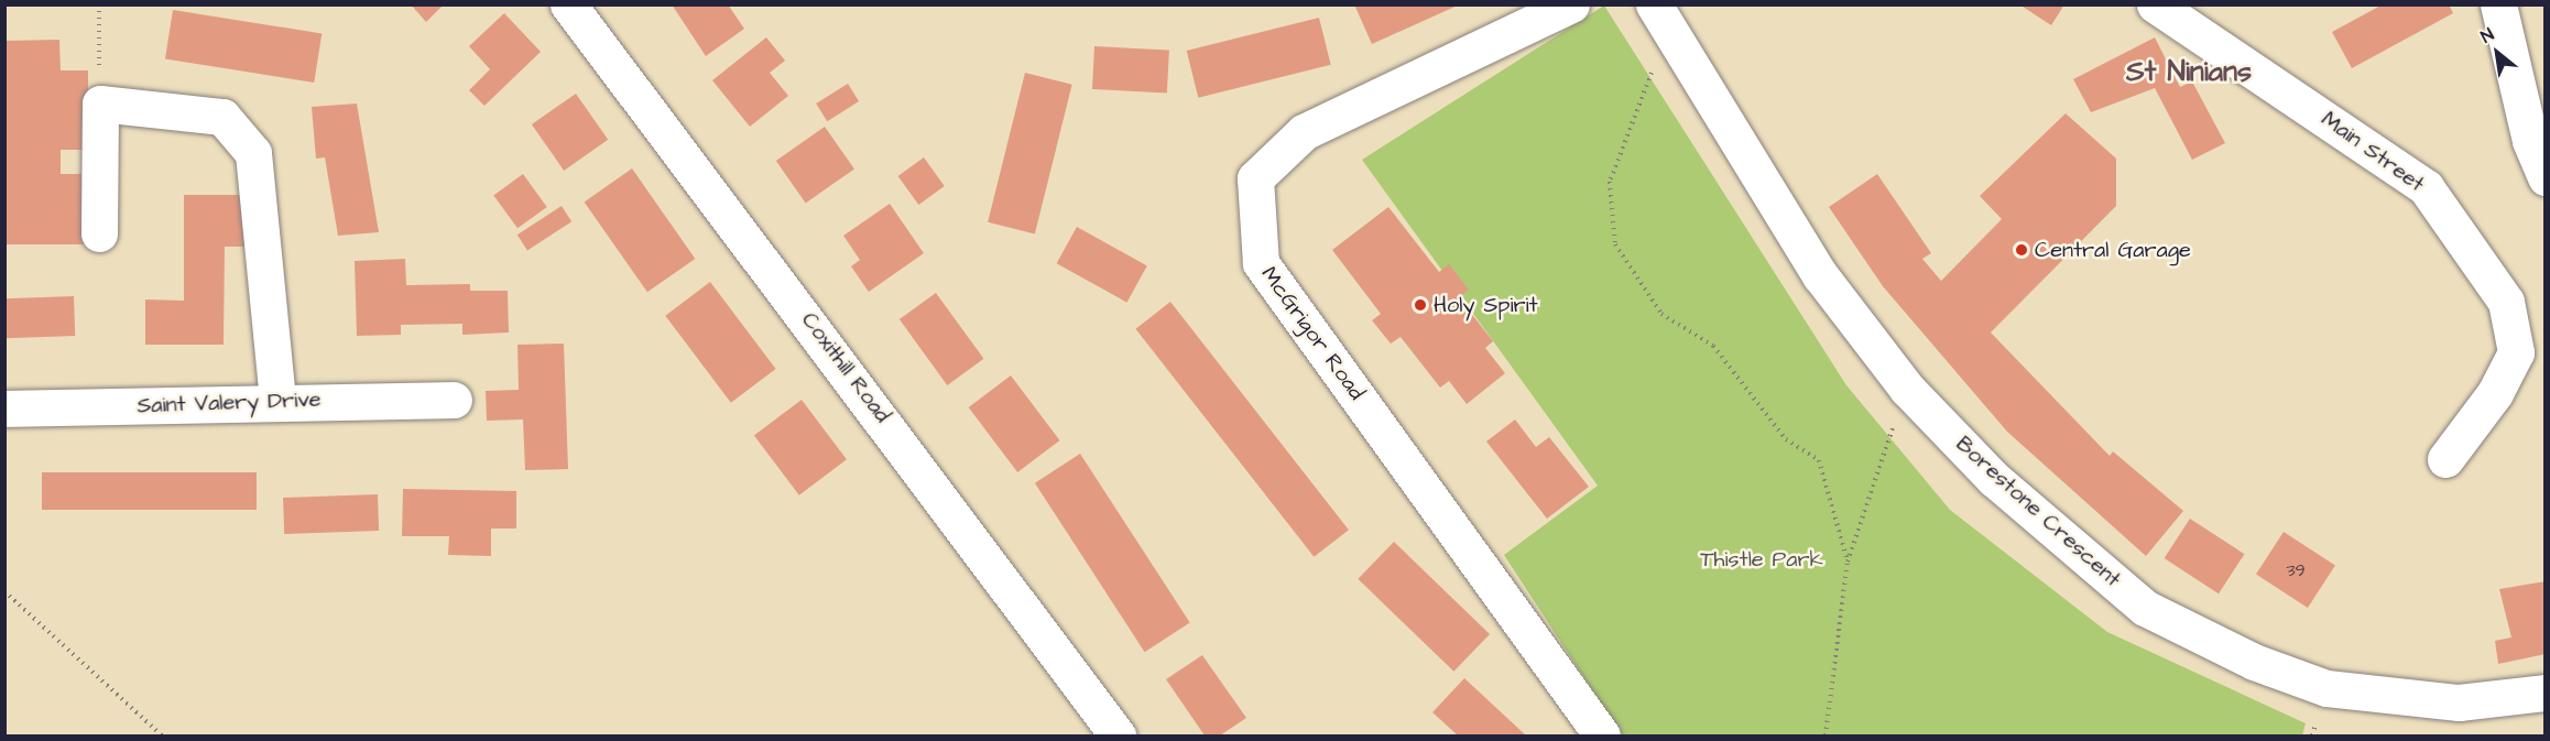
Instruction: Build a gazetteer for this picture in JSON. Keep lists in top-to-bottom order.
{
  "streets": {
    "street": [
      "Main Street",
      "McGrigor Road",
      "Coxithill Road",
      "Saint Valery Drive",
      "Borestone Crescent"
    ]
  },
  "districts": ["St Ninians"],
  "parks": ["Thistle Park"],
  "places": ["Central Garage", "Holy Spirit"],
  "house_numbers": ["39"],
  "north": "top left"
}
